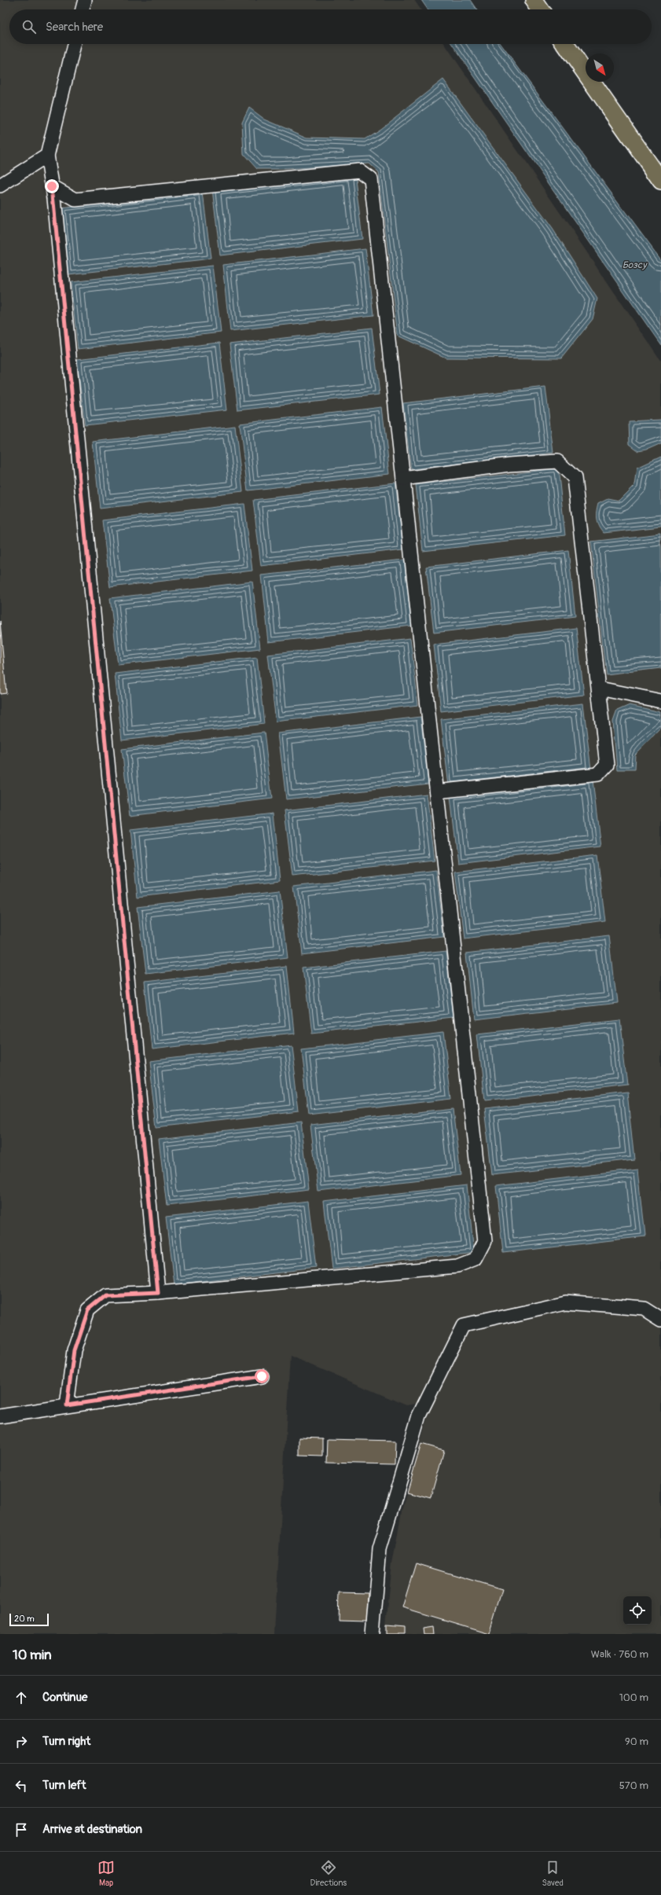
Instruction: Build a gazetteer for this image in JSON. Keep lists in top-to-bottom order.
{
  "water": ["Бозсу"],
  "scale_bar": "20 m",
  "north": "bottom right",
  "page": {
    "search": "Search here",
    "scale": "20 m",
    "heading": ["10 min", "Walk · 760 m"],
    "list": [
      ["Continue", "100 m"],
      ["Turn right", "90 m"],
      ["Turn left", "570 m"],
      "Arrive at destination"
    ],
    "nav": ["Map", "Directions", "Saved"]
  }
}
